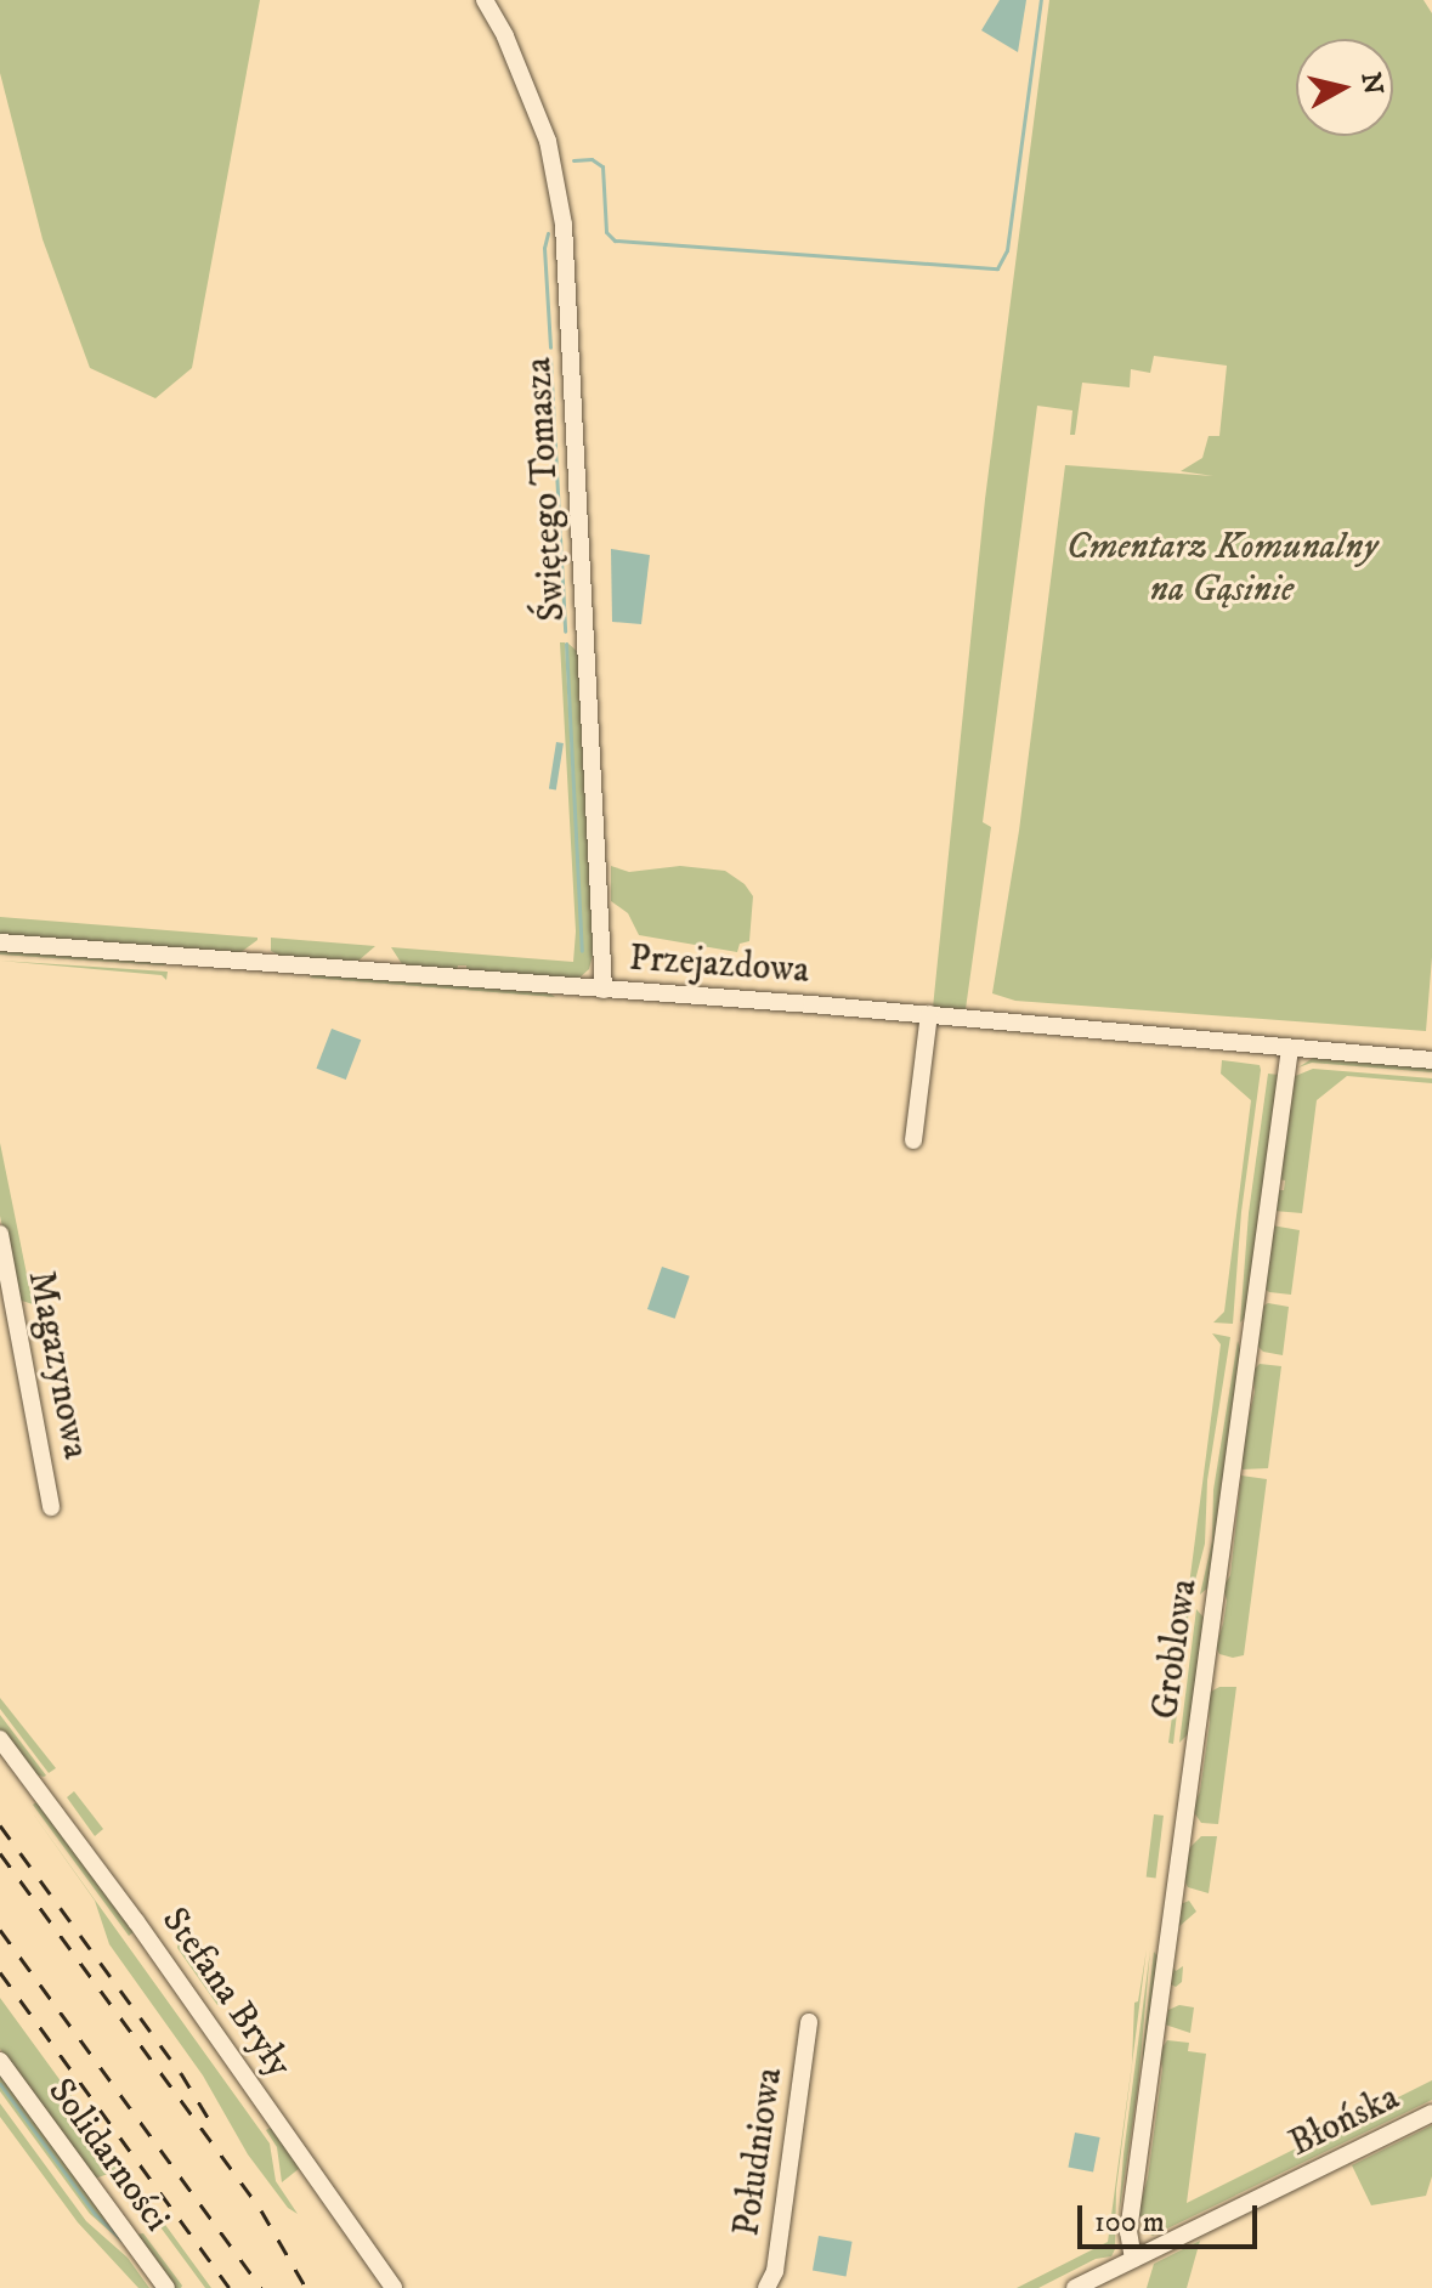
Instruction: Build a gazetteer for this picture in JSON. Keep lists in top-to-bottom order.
{
  "streets": {
    "street": [
      "Świętego Tomasza",
      "Przejazdowa",
      "Magazynowa",
      "Groblowa",
      "Stefana Bryły",
      "Błońska",
      "Południowa",
      "Solidarności"
    ]
  },
  "crossings": [
    ["Świętego Tomasza", "Przejazdowa"],
    ["Przejazdowa", "Groblowa"],
    ["Groblowa", "Błońska"]
  ],
  "parks": ["Cmentarz Komunalny na Gąsinie"],
  "scale_bar": "100 m",
  "north": "right"
}
